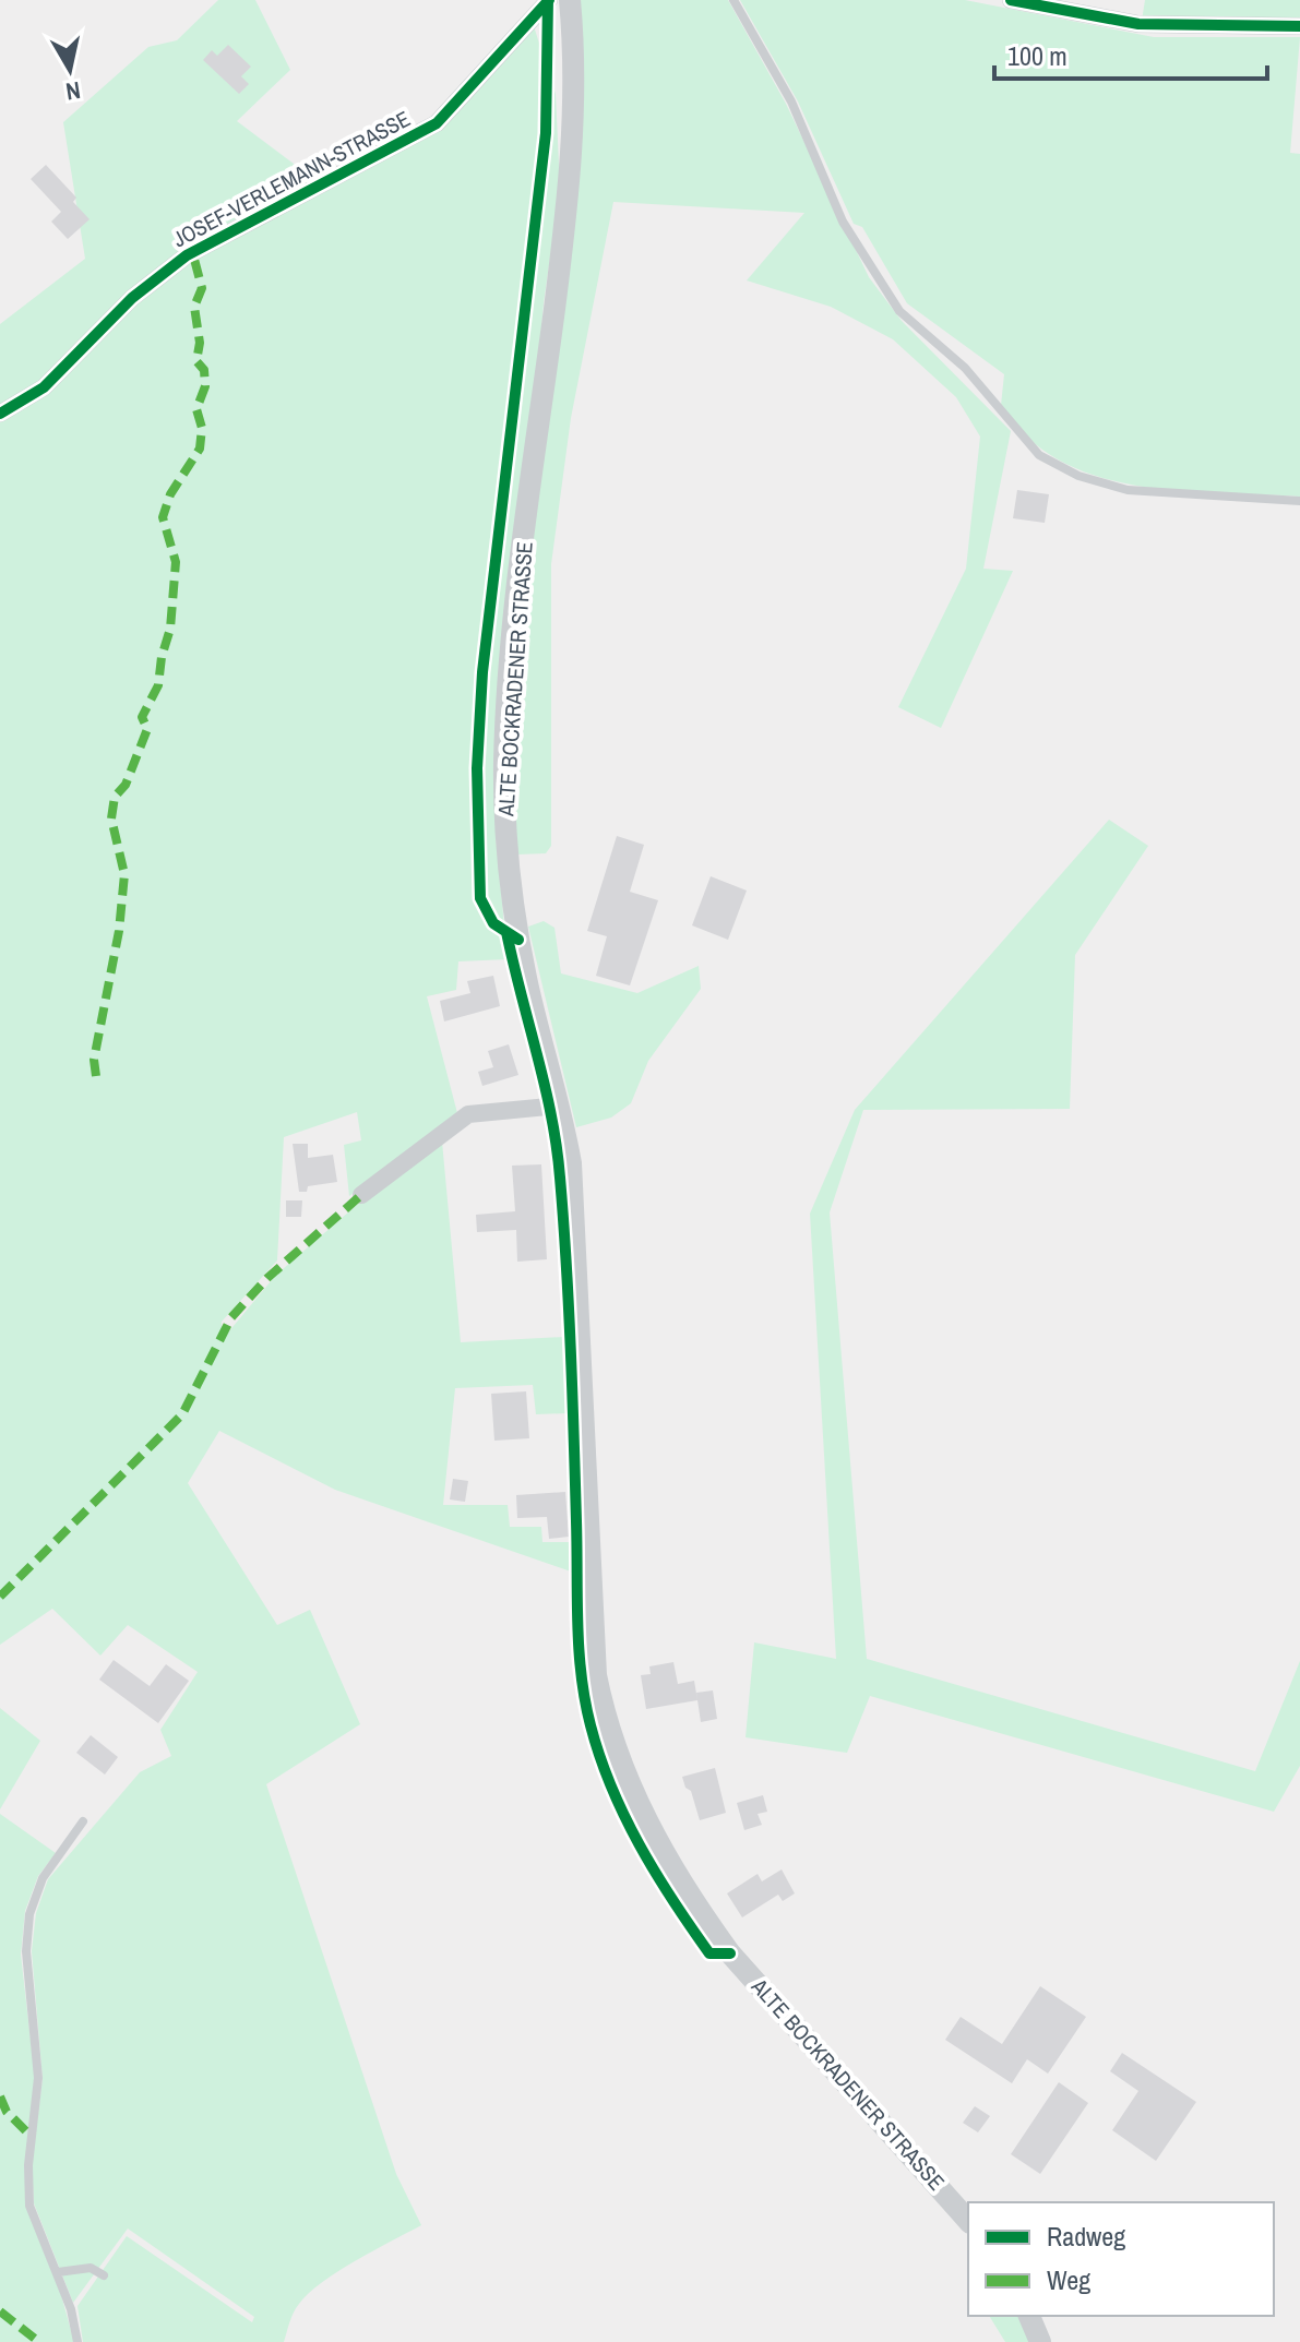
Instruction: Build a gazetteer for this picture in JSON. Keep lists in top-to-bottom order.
{
  "streets": {
    "street": ["JOSEF-VERLEMANN-STRASSE", "ALTE BOCKRADENER STRASSE"]
  },
  "legend": ["Radweg", "Weg"],
  "scale_bar": "100 m",
  "north": "bottom"
}
